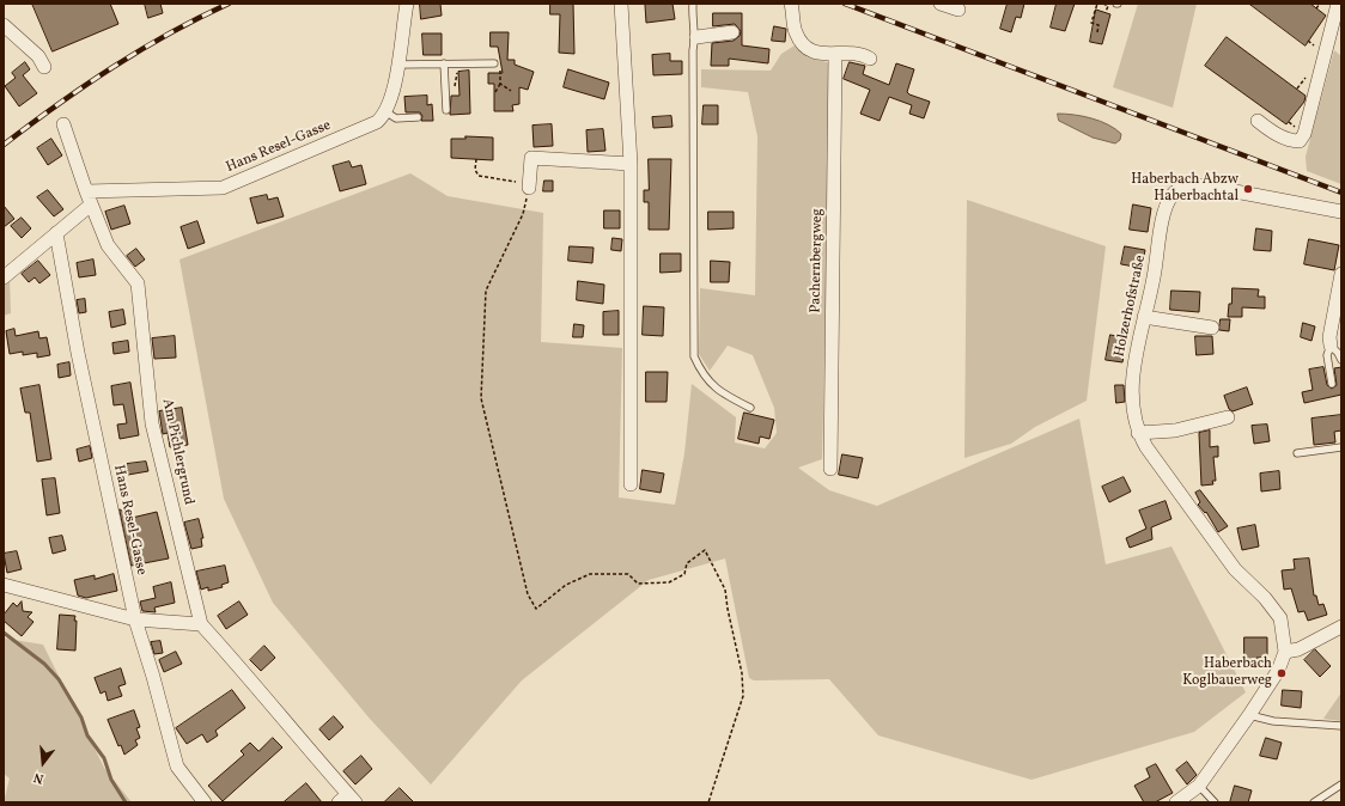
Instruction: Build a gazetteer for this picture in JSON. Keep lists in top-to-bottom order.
{
  "streets": {
    "street": [
      "Hans Resel-Gasse",
      "Pachernbergweg",
      "Holzerhofstraße",
      "Am Pichlergrund"
    ]
  },
  "places": ["Haberbach Abzw Haberbachtal", "Haberbach Koglbauerweg"],
  "north": "bottom"
}
